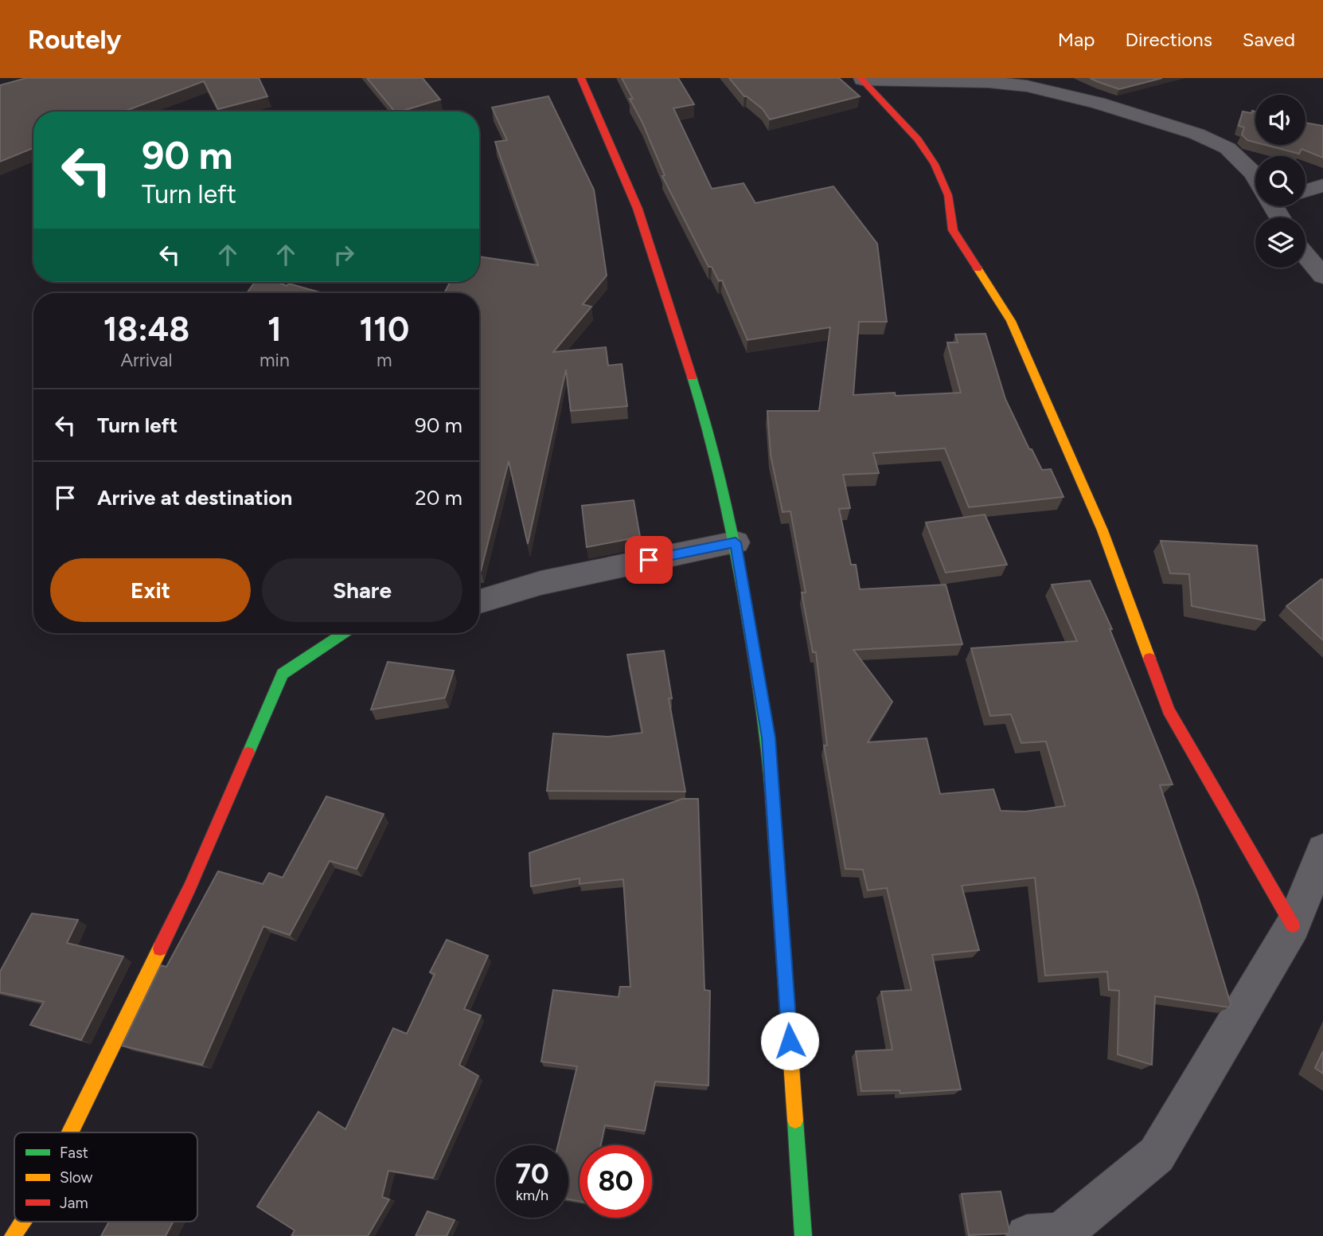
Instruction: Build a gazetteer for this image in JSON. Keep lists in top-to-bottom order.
{
  "legend": ["Fast", "Slow", "Jam"],
  "page": {
    "header": "Routely",
    "nav": ["Map", "Directions", "Saved"],
    "turn": ["90 m", "Turn left"],
    "eta": [
      "18:48",
      "Arrival",
      "1",
      "min",
      "110",
      "m"
    ],
    "list": [
      {
        "name": "Turn left",
        "value": "90 m"
      },
      {
        "name": "Arrive at destination",
        "value": "20 m"
      }
    ],
    "buttons": ["Exit", "Share"],
    "speed": "70 km/h",
    "limit": "80"
  }
}
